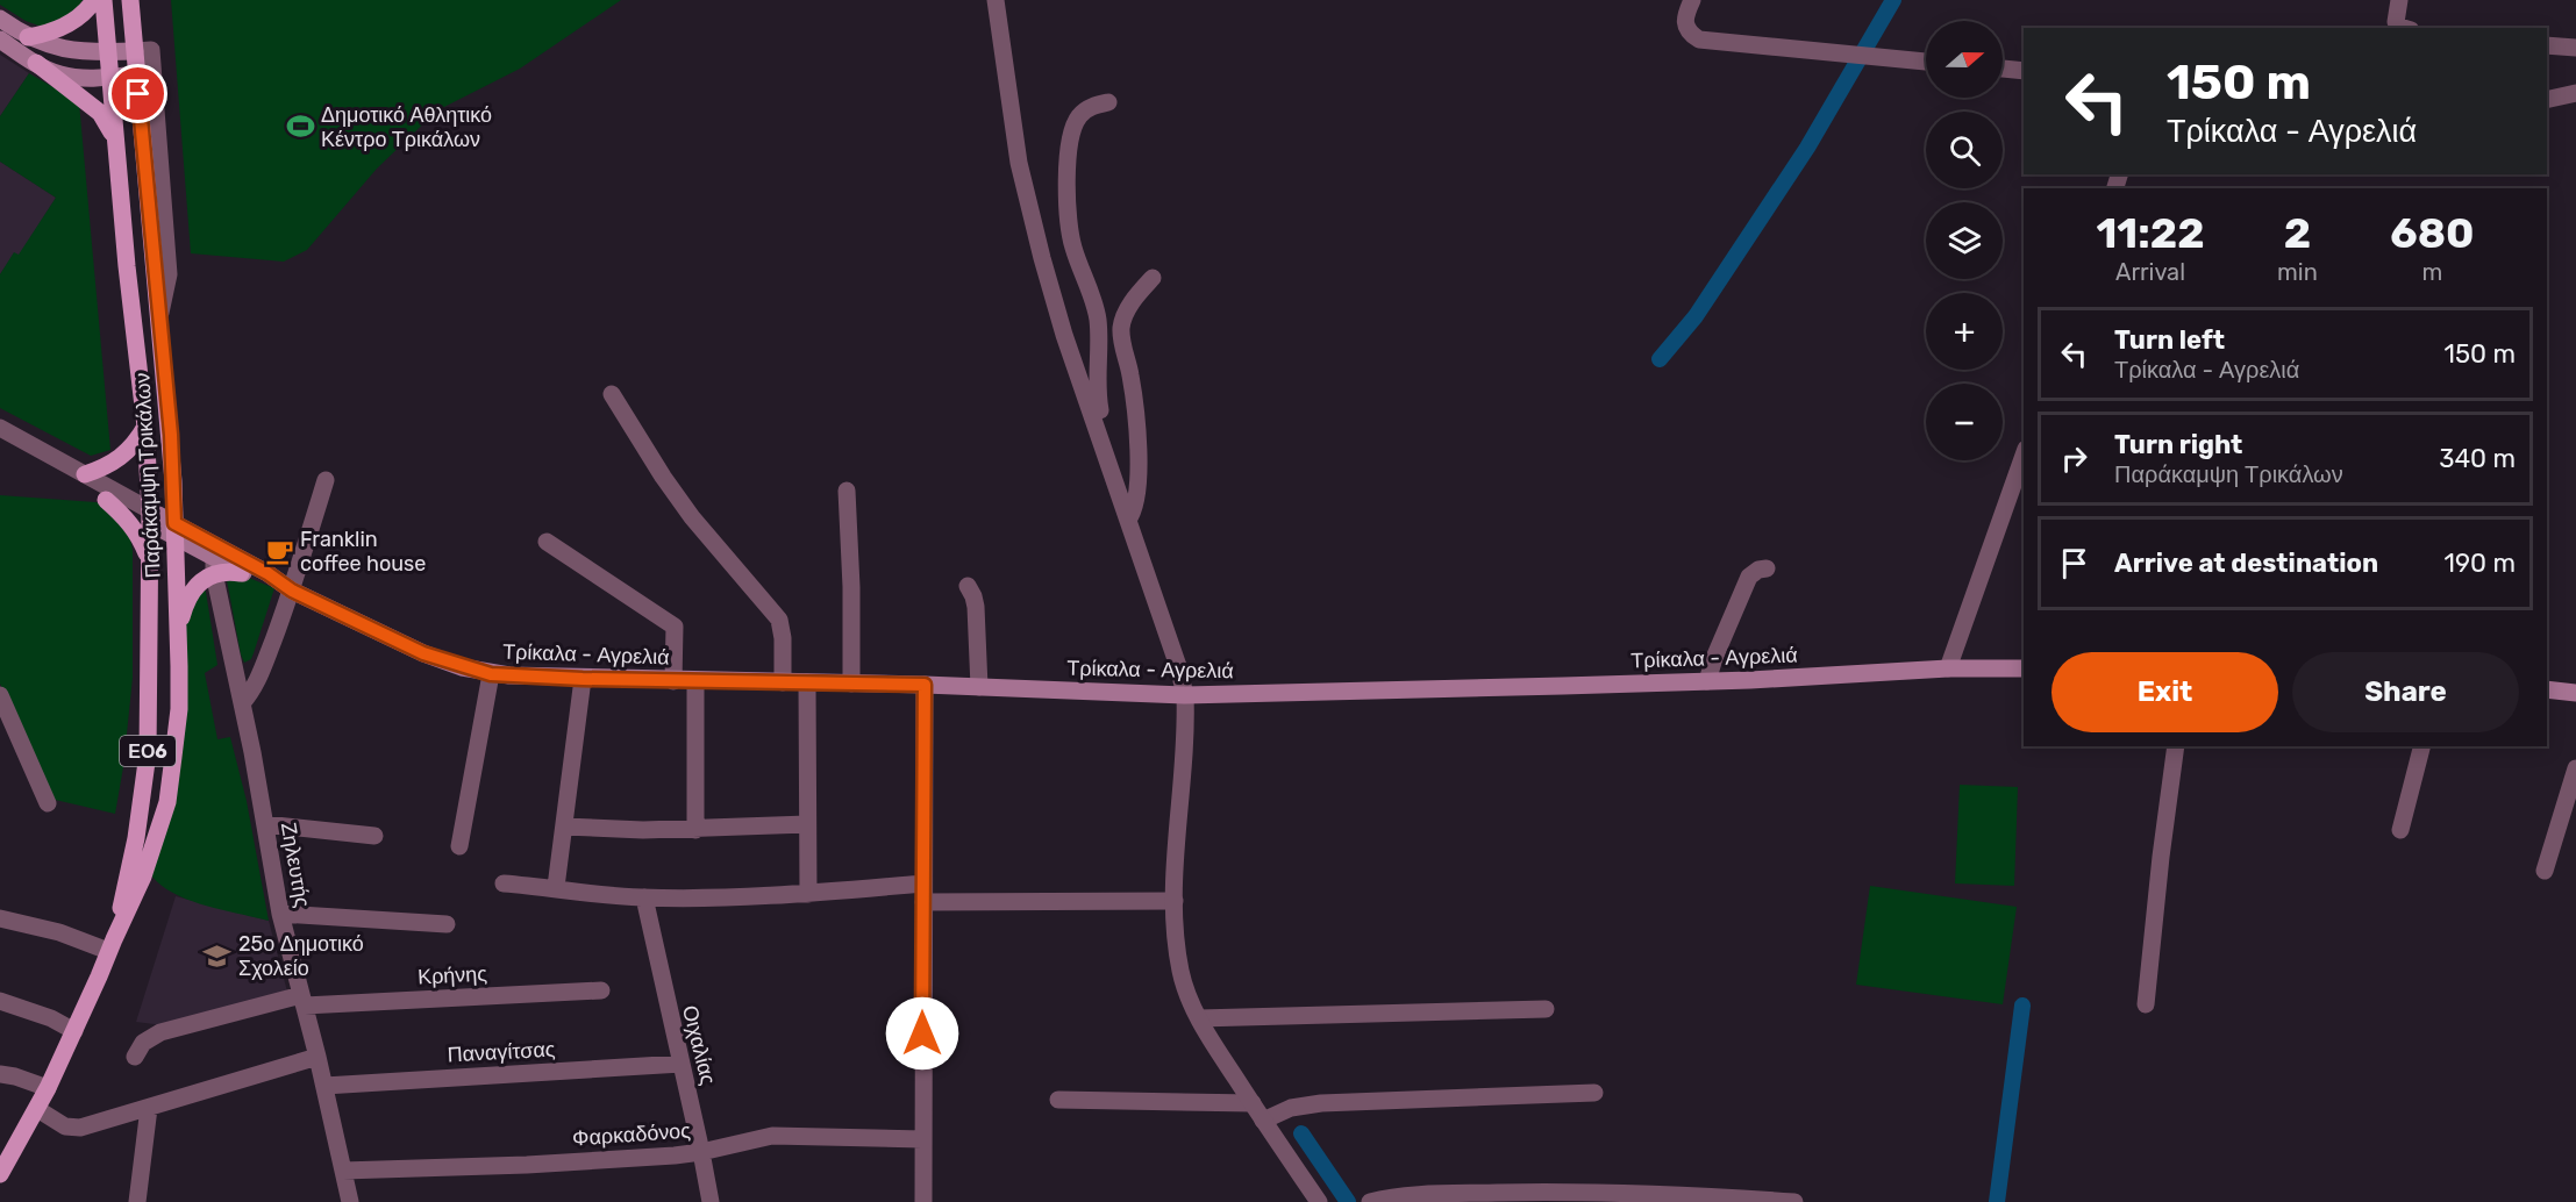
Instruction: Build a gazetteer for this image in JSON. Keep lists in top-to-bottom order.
{
  "streets": {
    "main road": ["Παράκαμψη Τρικάλων", "Τρίκαλα - Αγρελιά", "ΕΟ6"],
    "street": [
      "Ζηλευτής",
      "Κρήνης",
      "Οιχαλίας",
      "Παναγίτσας",
      "Φαρκαδόνος"
    ]
  },
  "crossings": [
    ["Παράκαμψη Τρικάλων", "Τρίκαλα - Αγρελιά"],
    ["Τρίκαλα - Αγρελιά", "Ζηλευτής"],
    ["Ζηλευτής", "Κρήνης"],
    ["Ζηλευτής", "Παναγίτσας"],
    ["Ζηλευτής", "Φαρκαδόνος"],
    ["Οιχαλίας", "Παναγίτσας"],
    ["Οιχαλίας", "Φαρκαδόνος"]
  ],
  "places": {
    "sports": ["Δημοτικό Αθλητικό Κέντρο Τρικάλων"],
    "cafe": ["Franklin coffee house"],
    "school or university": ["25ο Δημοτικό Σχολείο"]
  },
  "north": "right",
  "page": {
    "map_buttons": ["+", "−"],
    "turn": ["150 m", "Τρίκαλα - Αγρελιά"],
    "eta": [
      "11:22",
      "Arrival",
      "2",
      "min",
      "680",
      "m"
    ],
    "list": [
      {
        "name": "Turn left",
        "note": "Τρίκαλα - Αγρελιά",
        "value": "150 m"
      },
      {
        "name": "Turn right",
        "note": "Παράκαμψη Τρικάλων",
        "value": "340 m"
      },
      {
        "name": "Arrive at destination",
        "value": "190 m"
      }
    ],
    "buttons": ["Exit", "Share"]
  }
}
